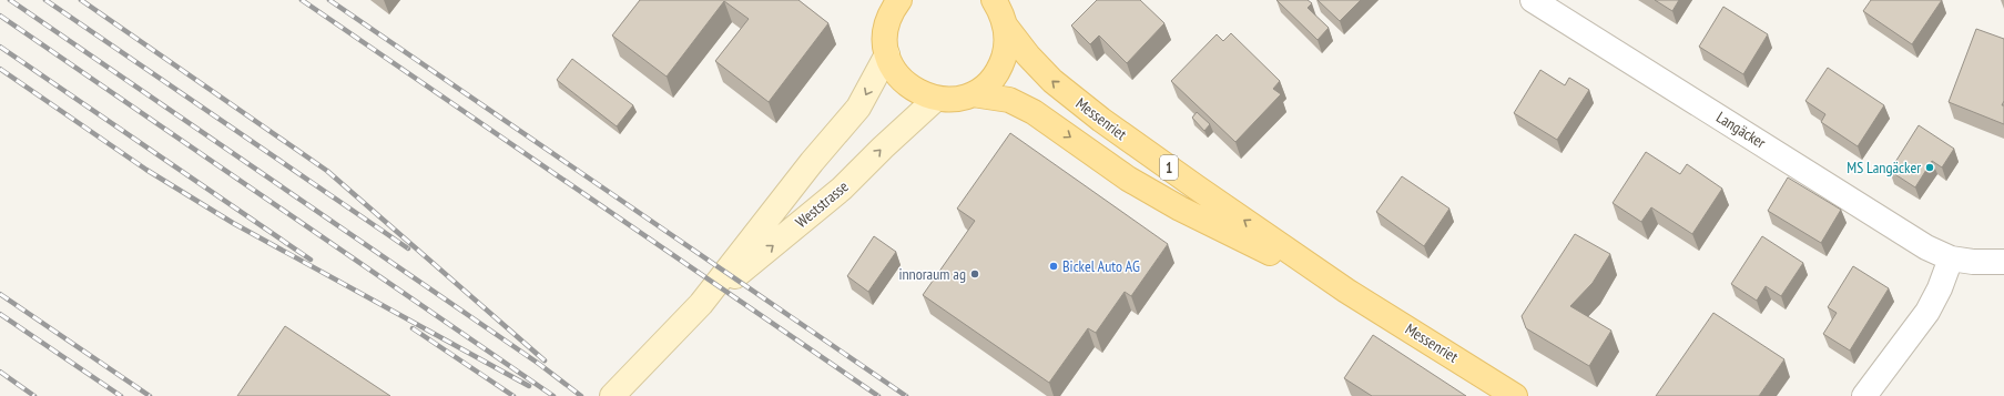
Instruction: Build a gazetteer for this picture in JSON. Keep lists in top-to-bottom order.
{
  "streets": {
    "main road": ["Messenriet", "1", "Weststrasse"],
    "street": ["Langäcker"]
  },
  "crossings": [
    ["Messenriet", "Weststrasse"]
  ],
  "places": ["MS Langäcker", "Bickel Auto AG", "innoraum ag"]
}
